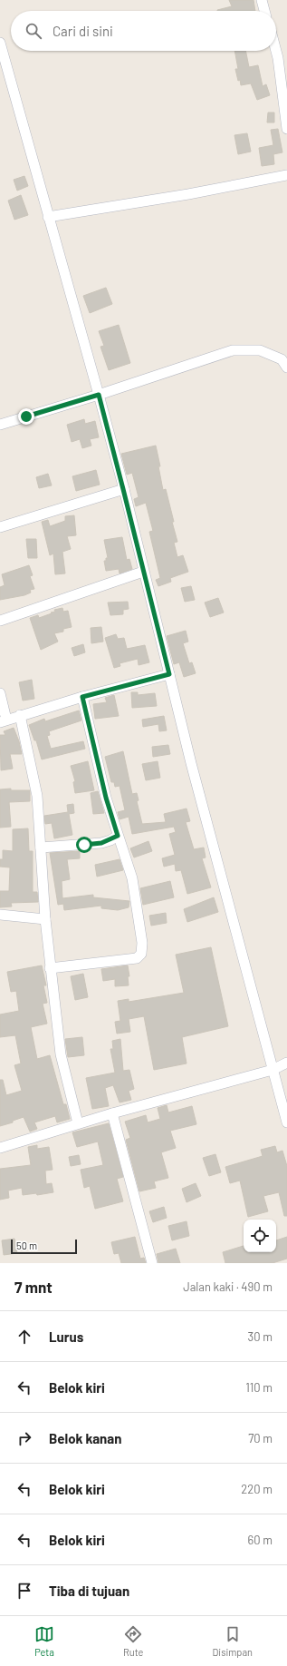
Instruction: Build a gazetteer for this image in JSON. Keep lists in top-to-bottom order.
{
  "scale_bar": "50 m",
  "page": {
    "search": "Cari di sini",
    "scale": "50 m",
    "heading": ["7 mnt", "Jalan kaki · 490 m"],
    "list": [
      ["Lurus", "30 m"],
      ["Belok kiri", "110 m"],
      ["Belok kanan", "70 m"],
      ["Belok kiri", "220 m"],
      ["Belok kiri", "60 m"],
      "Tiba di tujuan"
    ],
    "nav": ["Peta", "Rute", "Disimpan"]
  }
}
